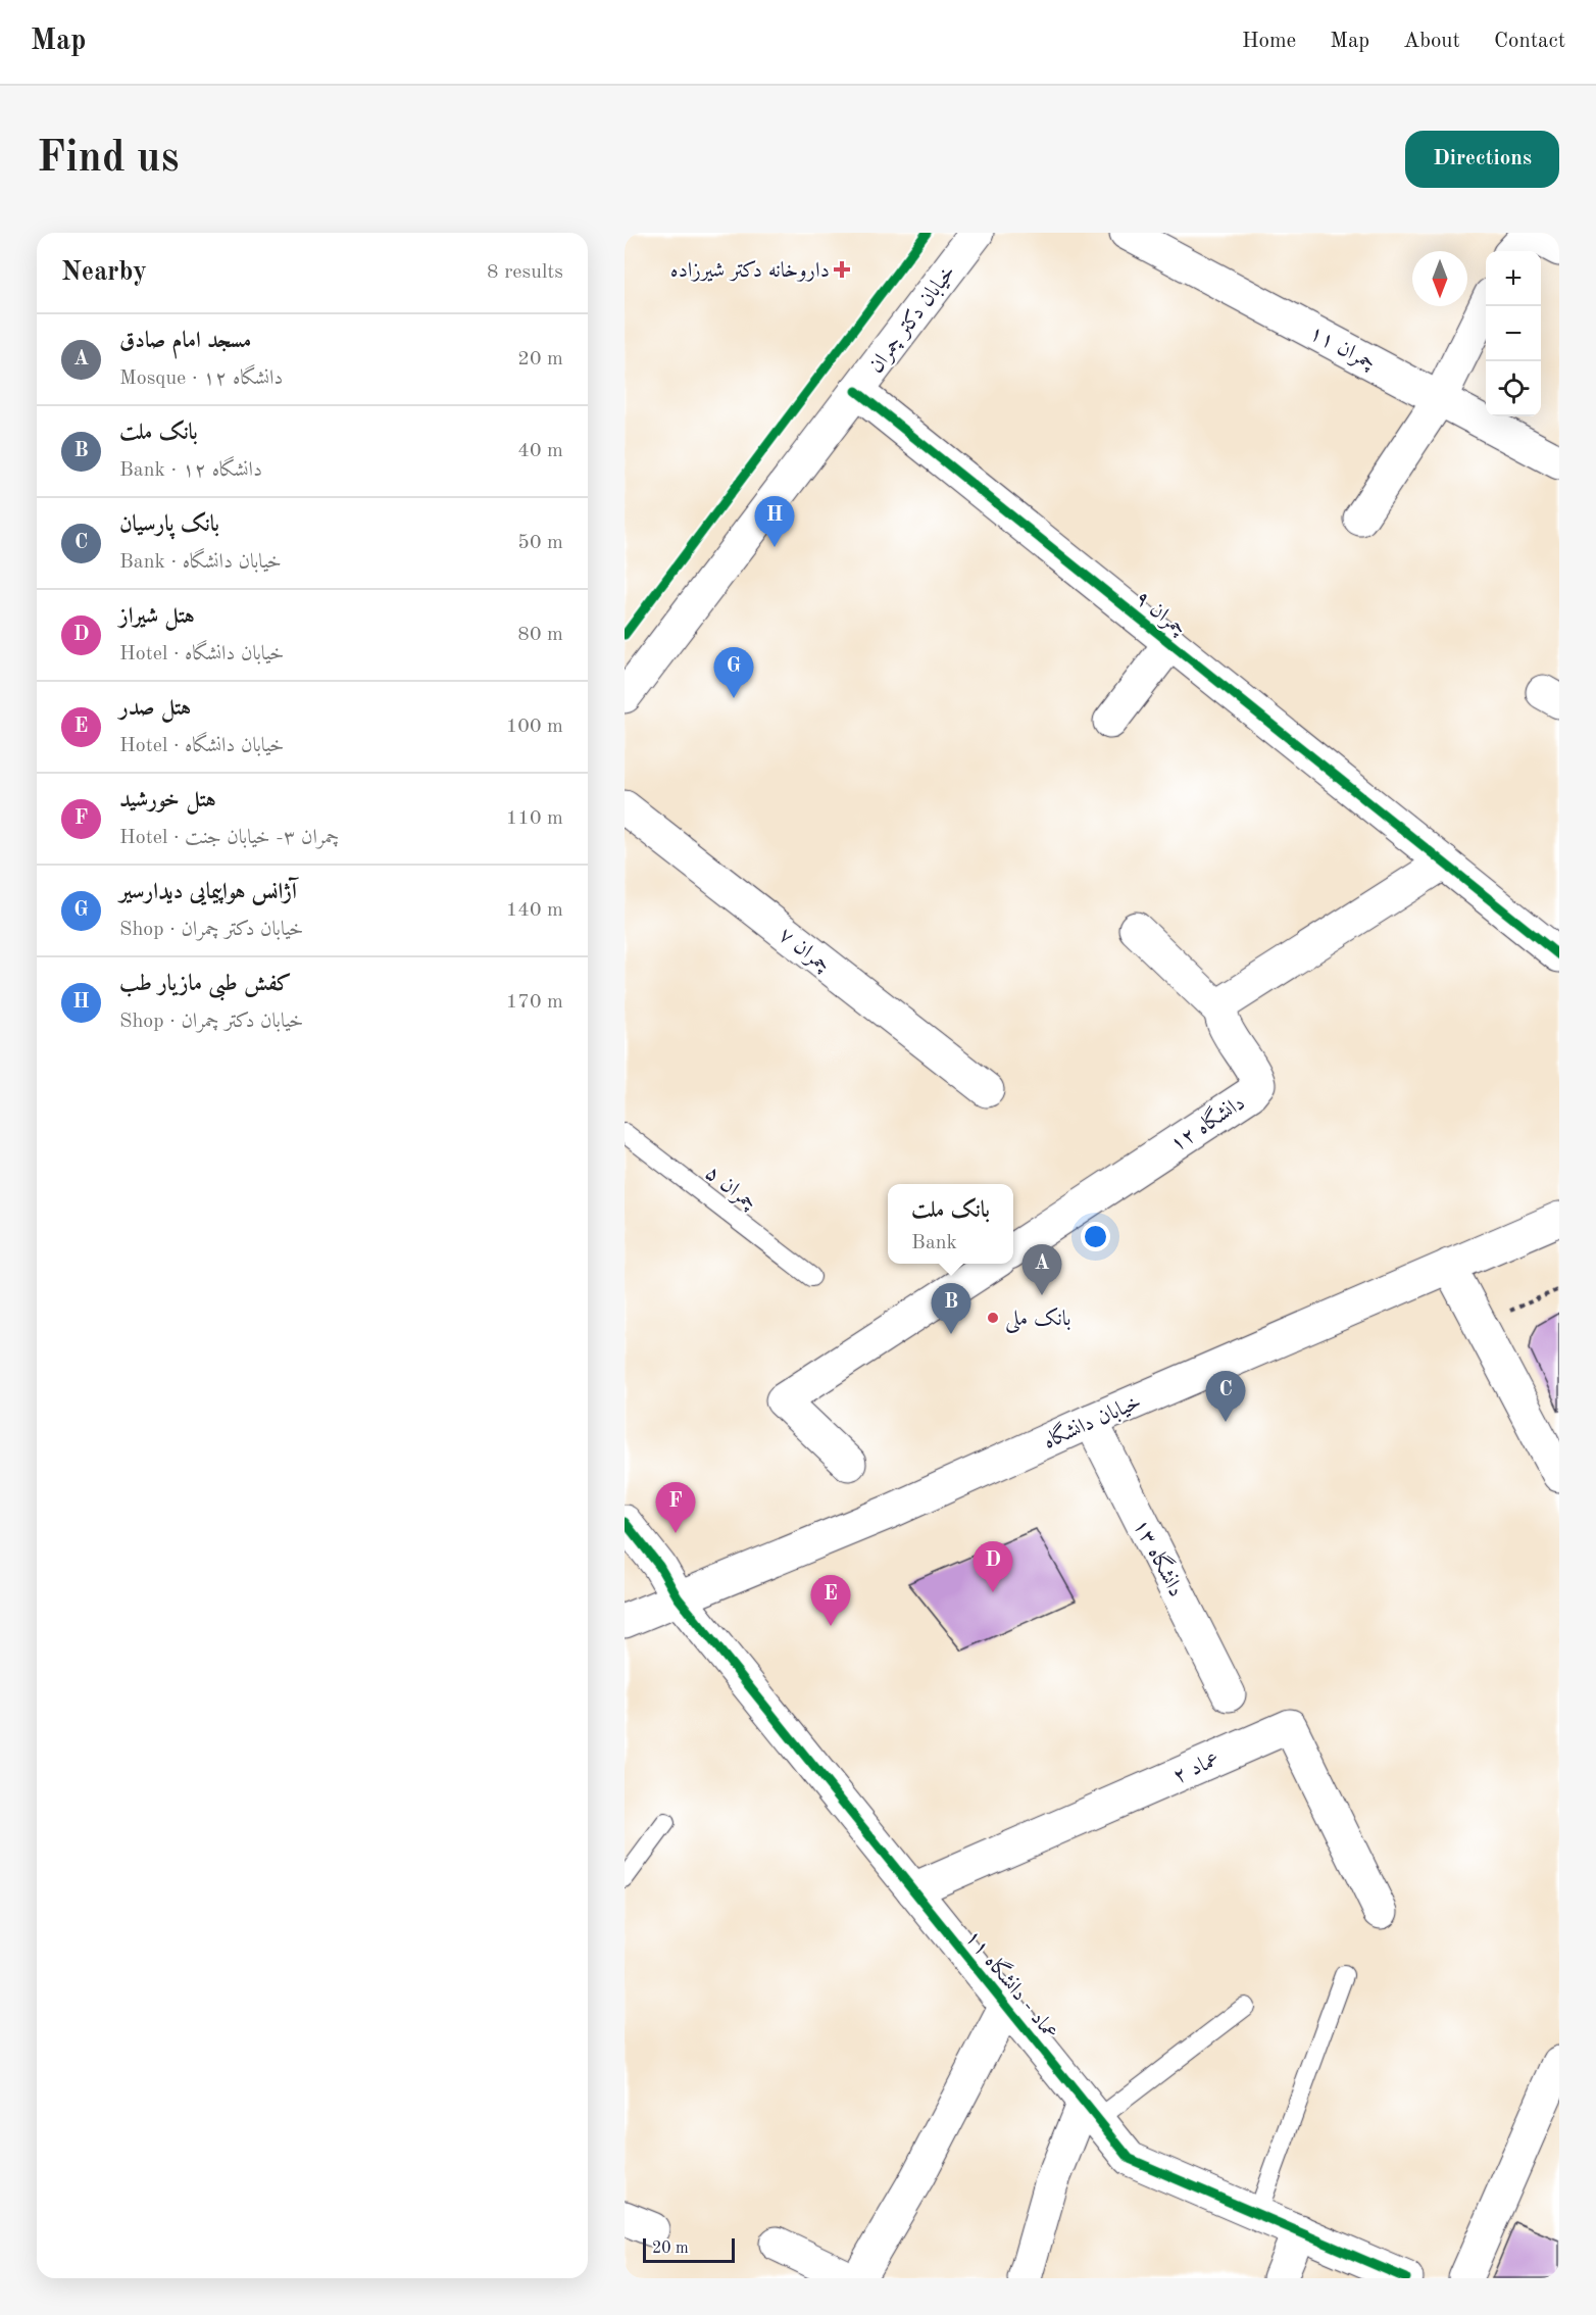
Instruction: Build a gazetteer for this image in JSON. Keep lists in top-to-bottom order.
{
  "streets": {
    "street": [
      "خیابان دکتر چمران",
      "چمران ۱۱",
      "چمران ۹",
      "چمران ۷",
      "دانشگاه ۱۲",
      "خیابان دانشگاه",
      "دانشگاه ۱۳",
      "عماد ۲",
      "عماد - دانشگاه ۱۱"
    ],
    "lane": ["چمران ۵"]
  },
  "crossings": [
    ["خیابان دکتر چمران", "چمران ۹"],
    ["خیابان دانشگاه", "دانشگاه ۱۳"],
    ["خیابان دانشگاه", "عماد - دانشگاه ۱۱"],
    ["عماد ۲", "عماد - دانشگاه ۱۱"]
  ],
  "places": {
    "health": ["داروخانه دکتر شیرزاده"],
    "other": ["بانک ملی"]
  },
  "scale_bar": "20 m",
  "north": "bottom",
  "page": {
    "header": "Map",
    "nav": [
      "Home",
      "Map",
      "About",
      "Contact"
    ],
    "buttons": "Directions",
    "title": "Find us",
    "heading": ["Nearby", "8 results"],
    "map_buttons": ["+", "−"],
    "list": [
      {
        "mark": "A",
        "name": "مسجد امام صادق",
        "note": "Mosque · دانشگاه ۱۲",
        "value": "20 m"
      },
      {
        "mark": "B",
        "name": "بانک ملت",
        "note": "Bank · دانشگاه ۱۲",
        "value": "40 m"
      },
      {
        "mark": "C",
        "name": "بانک پارسیان",
        "note": "Bank · خیابان دانشگاه",
        "value": "50 m"
      },
      {
        "mark": "D",
        "name": "هتل شیراز",
        "note": "Hotel · خیابان دانشگاه",
        "value": "80 m"
      },
      {
        "mark": "E",
        "name": "هتل صدر",
        "note": "Hotel · خیابان دانشگاه",
        "value": "100 m"
      },
      {
        "mark": "F",
        "name": "هتل خورشید",
        "note": "Hotel · چمران ۳- خیابان جنت",
        "value": "110 m"
      },
      {
        "mark": "G",
        "name": "آژانس هواپیمایی دیدارسیر",
        "note": "Shop · خیابان دکتر چمران",
        "value": "140 m"
      },
      {
        "mark": "H",
        "name": "کفش طبی مازیار طب",
        "note": "Shop · خیابان دکتر چمران",
        "value": "170 m"
      }
    ],
    "pins": [
      "H",
      "G",
      "A",
      "B",
      "C",
      "F",
      "D",
      "E"
    ],
    "popup": ["بانک ملت", "Bank"],
    "scale": "20 m"
  }
}
